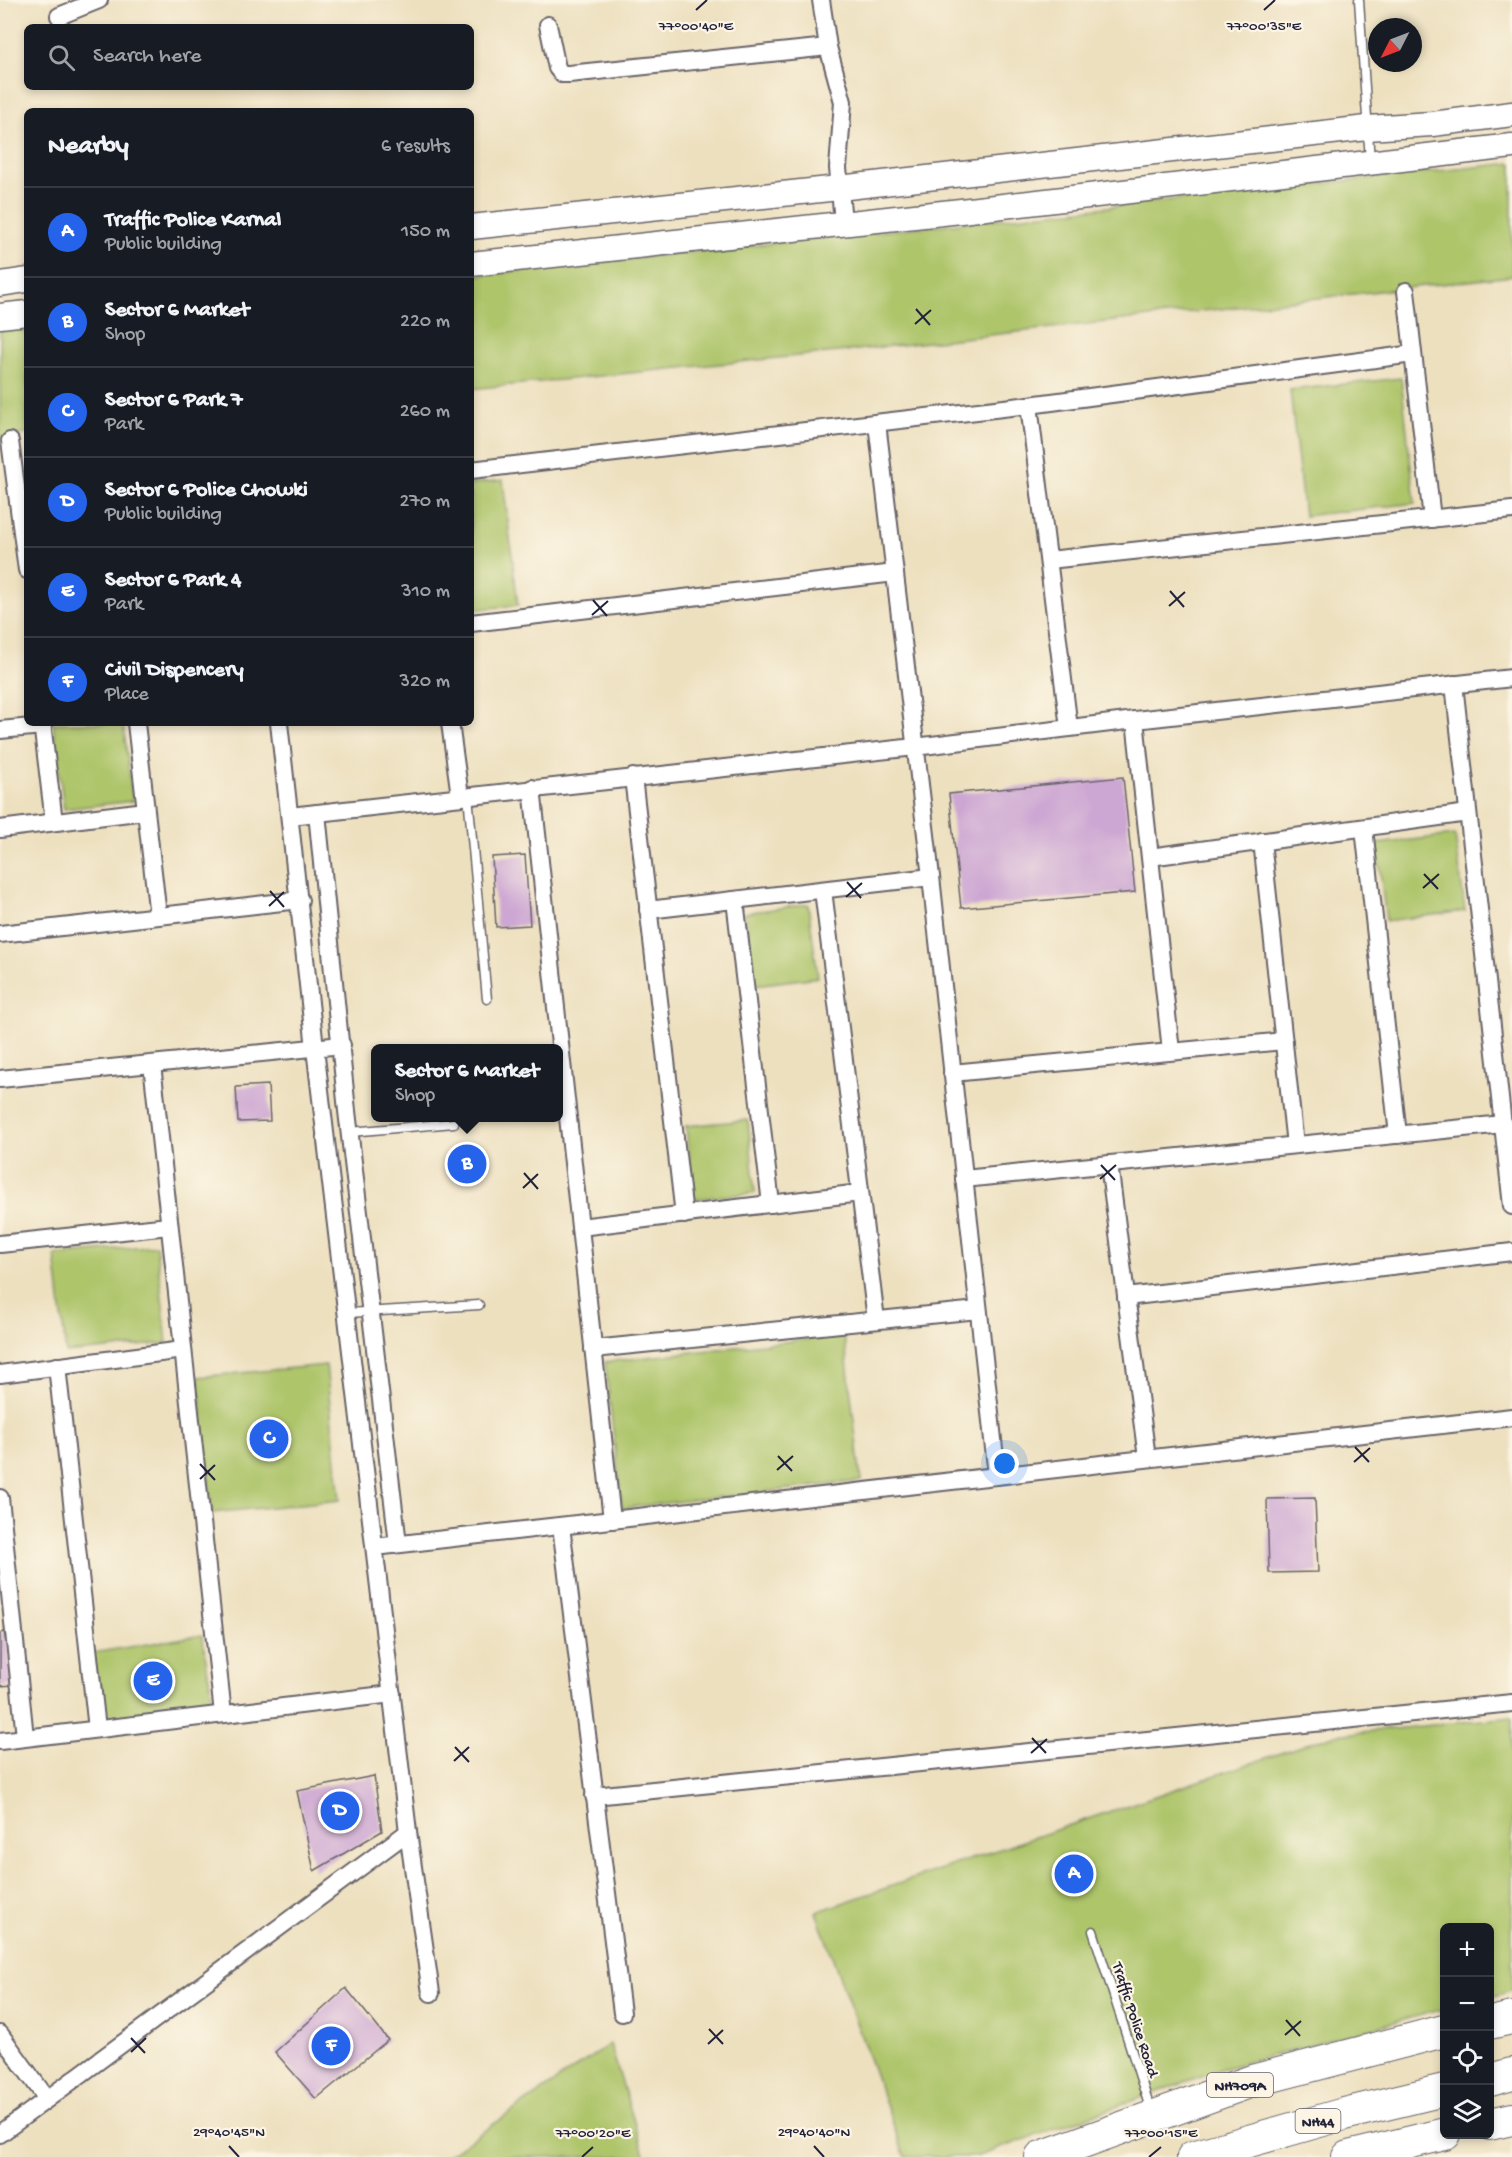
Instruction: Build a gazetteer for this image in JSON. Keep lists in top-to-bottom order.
{
  "streets": {
    "highway": ["NH709A", "NH44"],
    "lane": ["Traffic Police Road"]
  },
  "crossings": [
    ["Traffic Police Road", "NH709A"]
  ],
  "north": "bottom left",
  "page": {
    "search": "Search here",
    "heading": ["Nearby", "6 results"],
    "list": [
      {
        "mark": "A",
        "name": "Traffic Police Karnal",
        "note": "Public building",
        "value": "150 m"
      },
      {
        "mark": "B",
        "name": "Sector 6 Market",
        "note": "Shop",
        "value": "220 m"
      },
      {
        "mark": "C",
        "name": "Sector 6 Park 7",
        "note": "Park",
        "value": "260 m"
      },
      {
        "mark": "D",
        "name": "Sector 6 Police Chowki",
        "note": "Public building",
        "value": "270 m"
      },
      {
        "mark": "E",
        "name": "Sector 6 Park 4",
        "note": "Park",
        "value": "310 m"
      },
      {
        "mark": "F",
        "name": "Civil Dispencery",
        "note": "Place",
        "value": "320 m"
      }
    ],
    "popup": ["Sector 6 Market", "Shop"],
    "pins": [
      "B",
      "C",
      "E",
      "D",
      "A",
      "F"
    ],
    "map_buttons": ["+", "−"]
  },
  "coordinates": [
    "77°00'40\"E",
    "77°00'35\"E",
    "29°40'45\"N",
    "29°40'40\"N",
    "77°00'20\"E",
    "77°00'15\"E"
  ]
}
